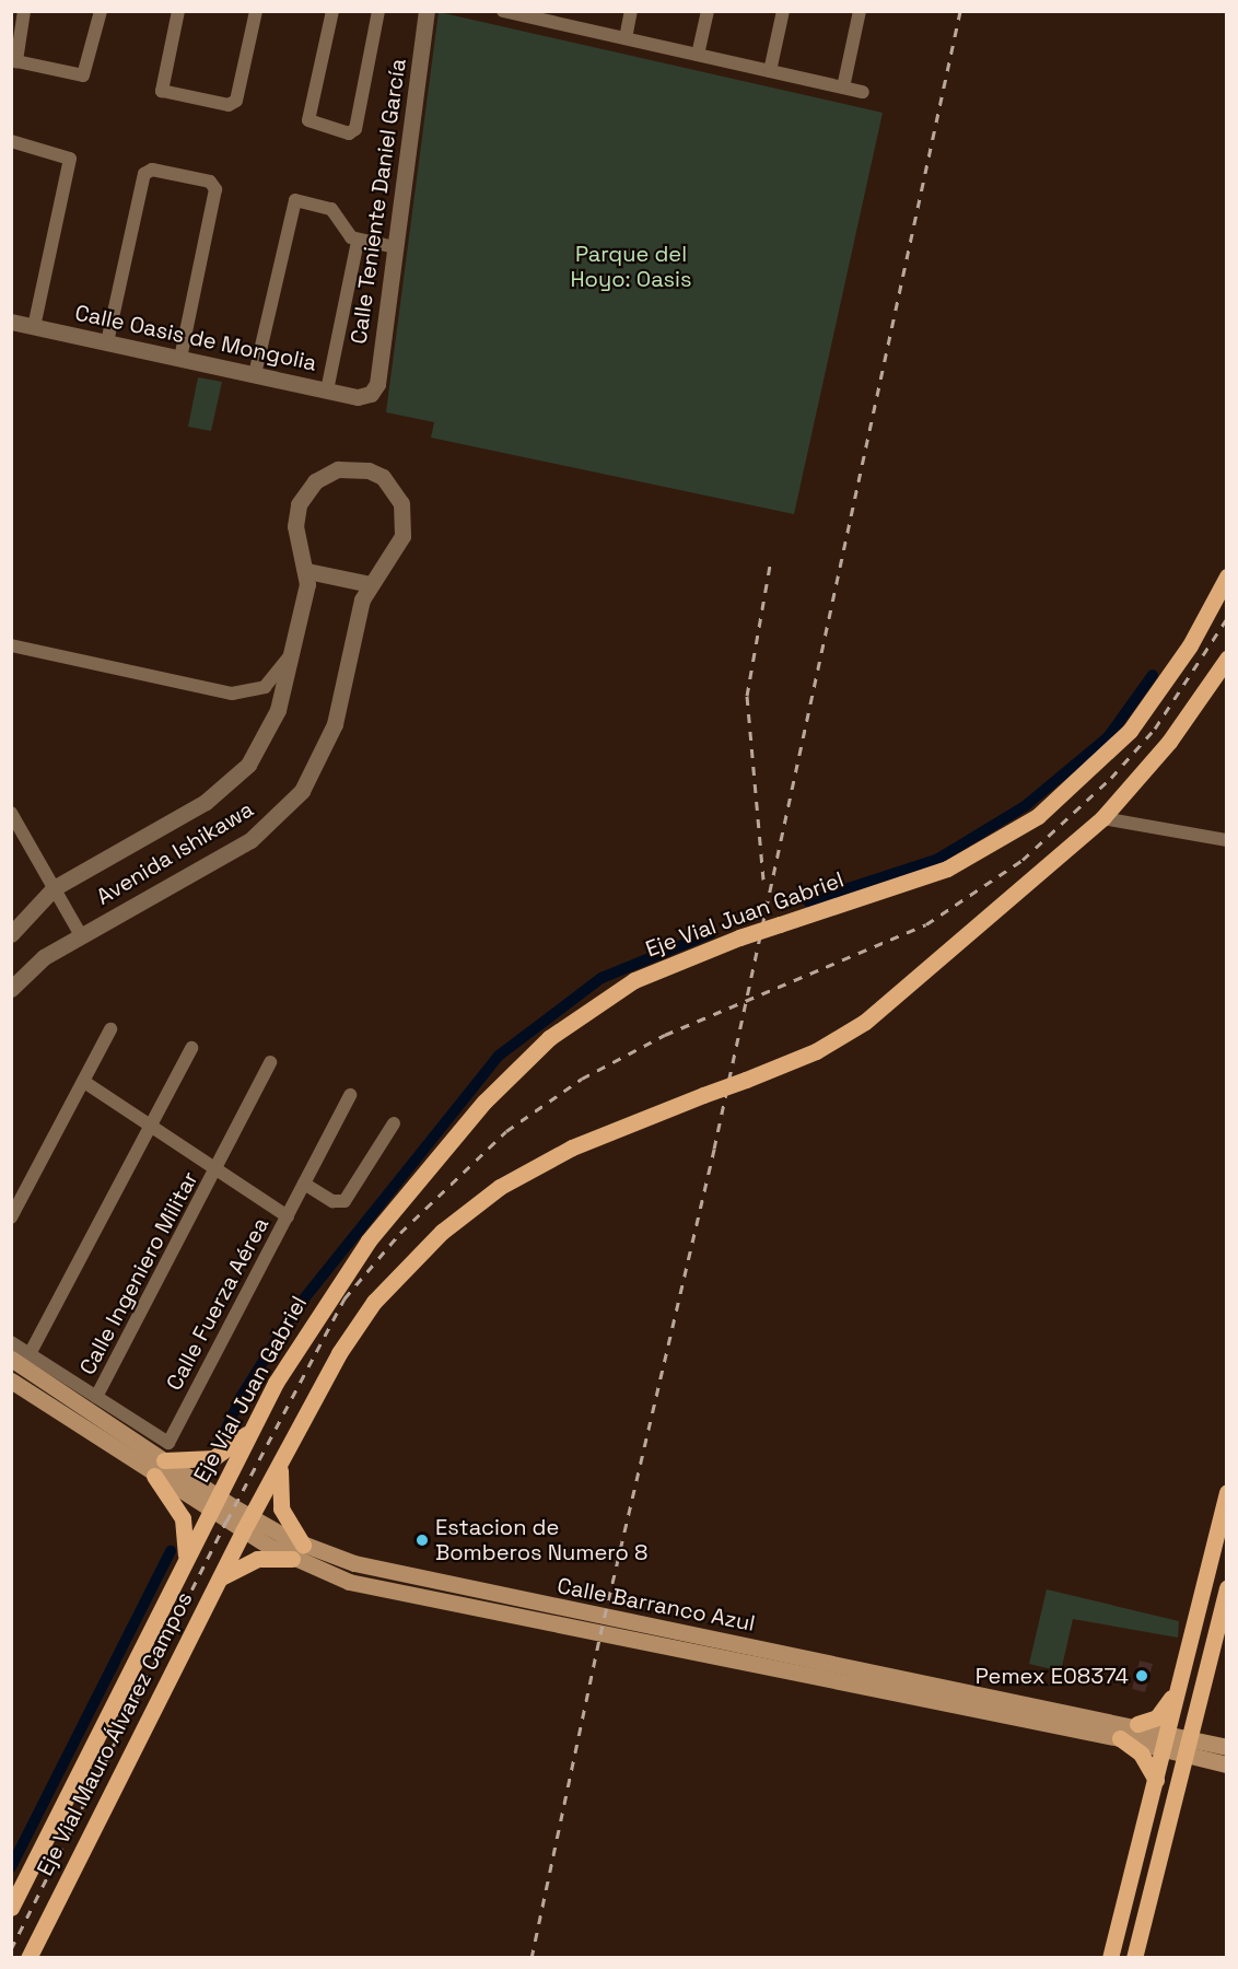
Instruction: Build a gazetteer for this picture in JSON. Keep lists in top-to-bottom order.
{
  "streets": {
    "main road": ["Eje Vial Juan Gabriel", "Calle Barranco Azul", "Eje Vial Mauro Álvarez Campos"],
    "street": [
      "Calle Teniente Daniel García",
      "Calle Oasis de Mongolia",
      "Avenida Ishikawa",
      "Calle Ingeniero Militar",
      "Calle Fuerza Aérea"
    ]
  },
  "crossings": [
    ["Calle Teniente Daniel García", "Calle Oasis de Mongolia"],
    ["Eje Vial Juan Gabriel", "Calle Barranco Azul"],
    ["Eje Vial Juan Gabriel", "Eje Vial Mauro Álvarez Campos"],
    ["Calle Fuerza Aérea", "Calle Barranco Azul"],
    ["Calle Barranco Azul", "Eje Vial Mauro Álvarez Campos"]
  ],
  "parks": ["Parque del Hoyo: Oasis"],
  "places": ["Estacion de Bomberos Numero 8", "Pemex E08374"]
}
